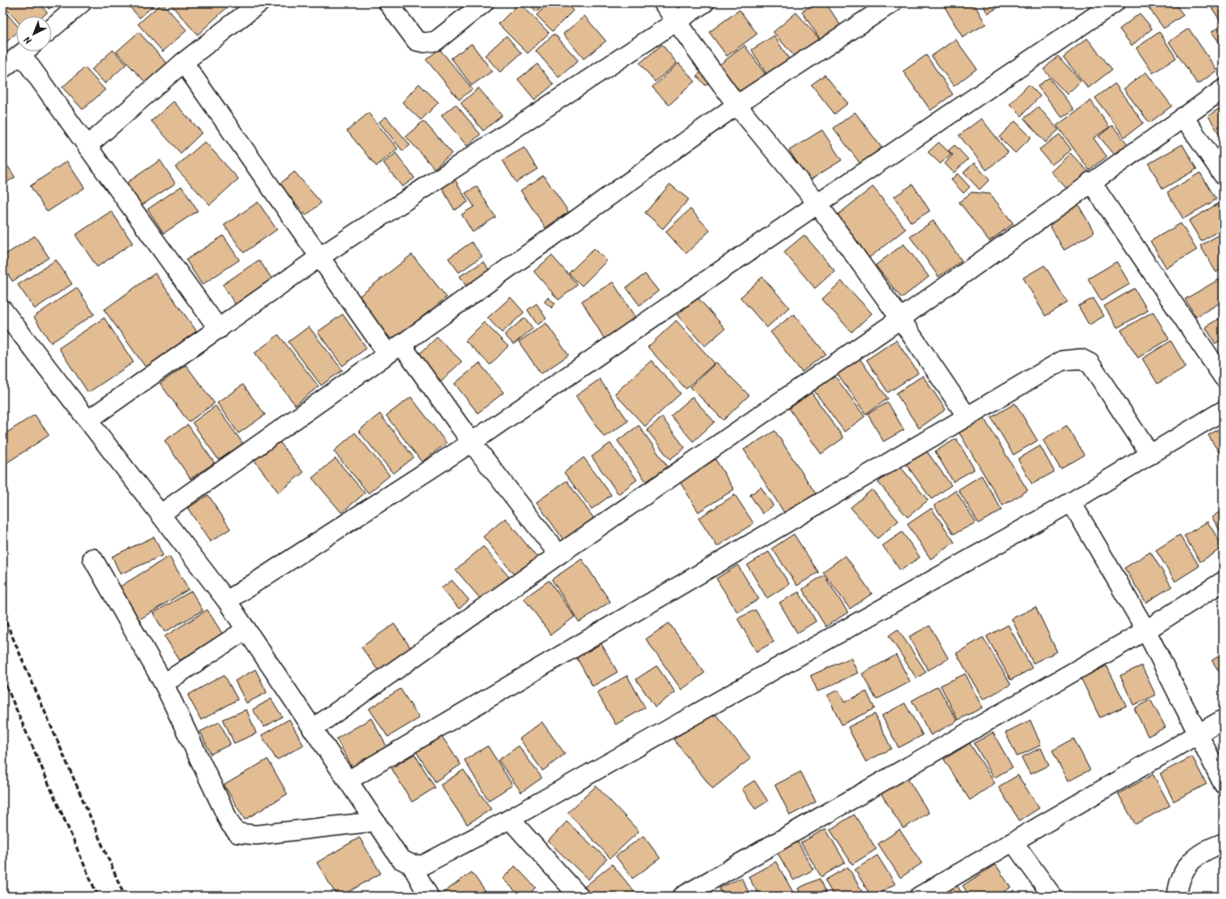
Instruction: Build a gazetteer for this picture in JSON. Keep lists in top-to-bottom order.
{
  "north": "bottom left"
}
